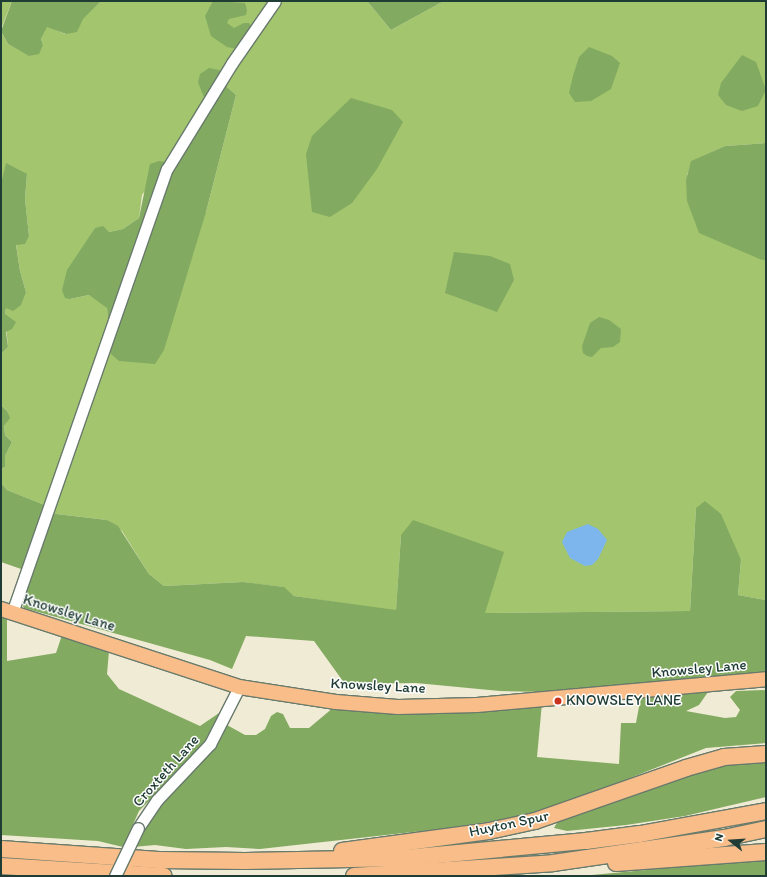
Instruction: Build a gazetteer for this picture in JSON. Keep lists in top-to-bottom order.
{
  "streets": {
    "highway": ["Huyton Spur"],
    "main road": ["Knowsley Lane"],
    "street": ["Croxteth Lane"]
  },
  "crossings": [
    ["Knowsley Lane", "Croxteth Lane"]
  ],
  "places": ["KNOWSLEY LANE"],
  "north": "left"
}
